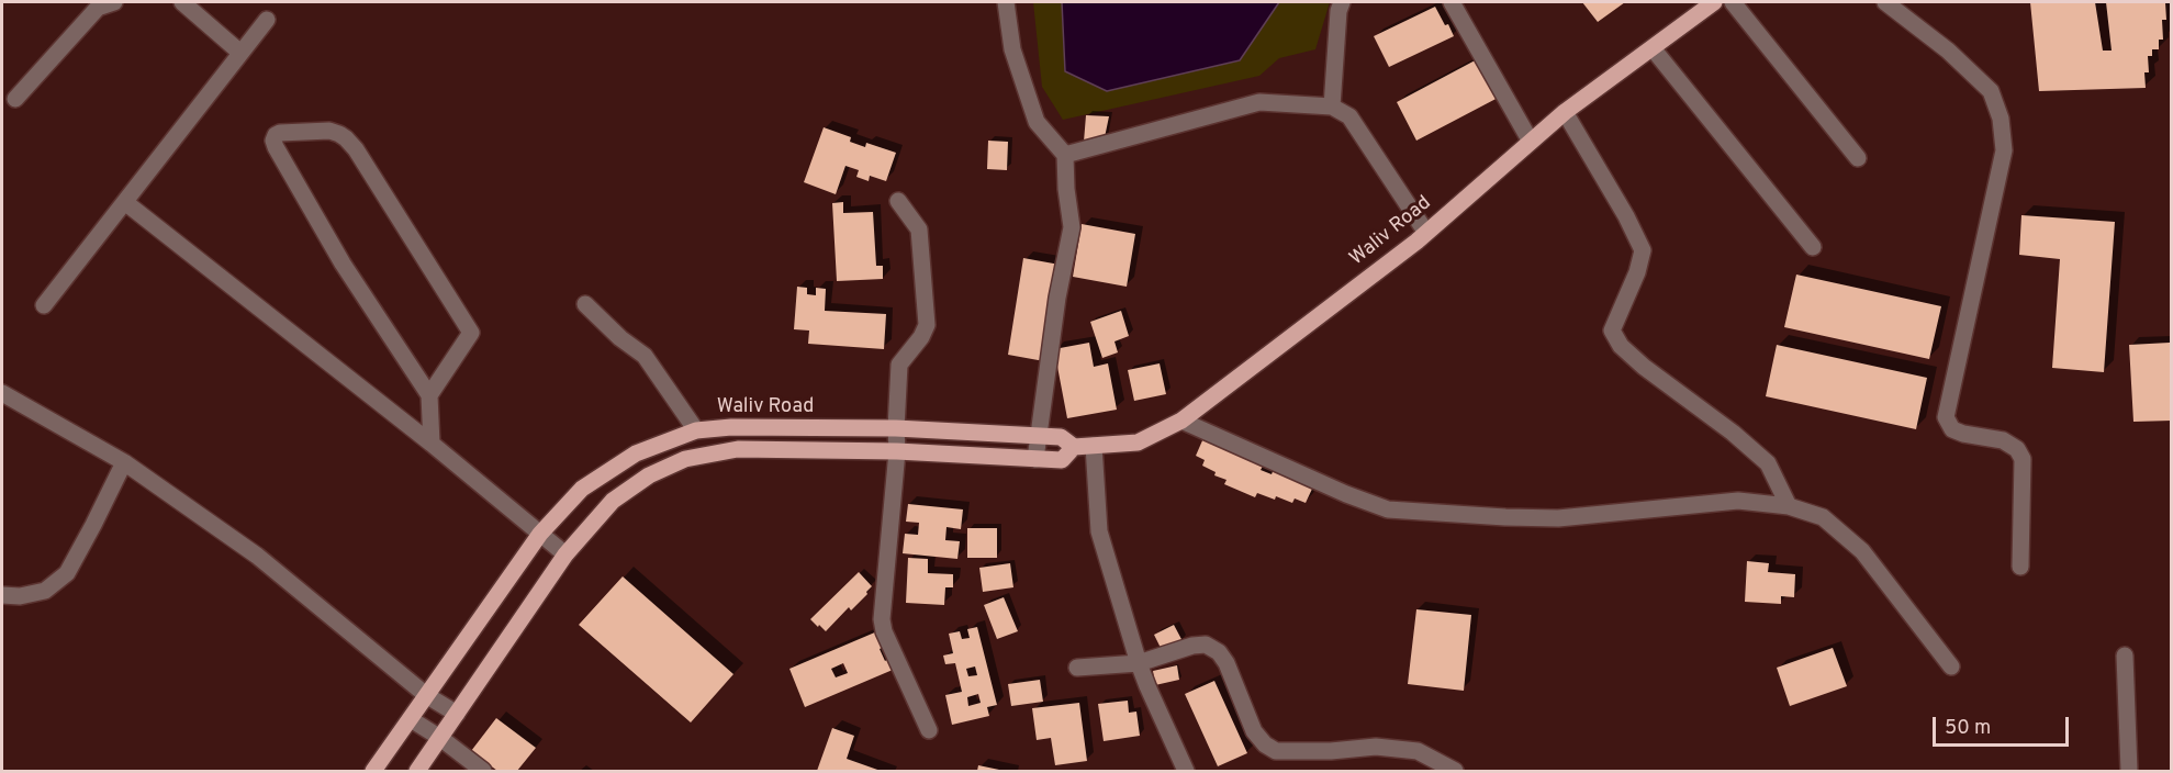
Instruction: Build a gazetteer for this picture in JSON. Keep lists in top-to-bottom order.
{
  "streets": {
    "main road": ["Waliv Road"]
  },
  "scale_bar": "50 m"
}
